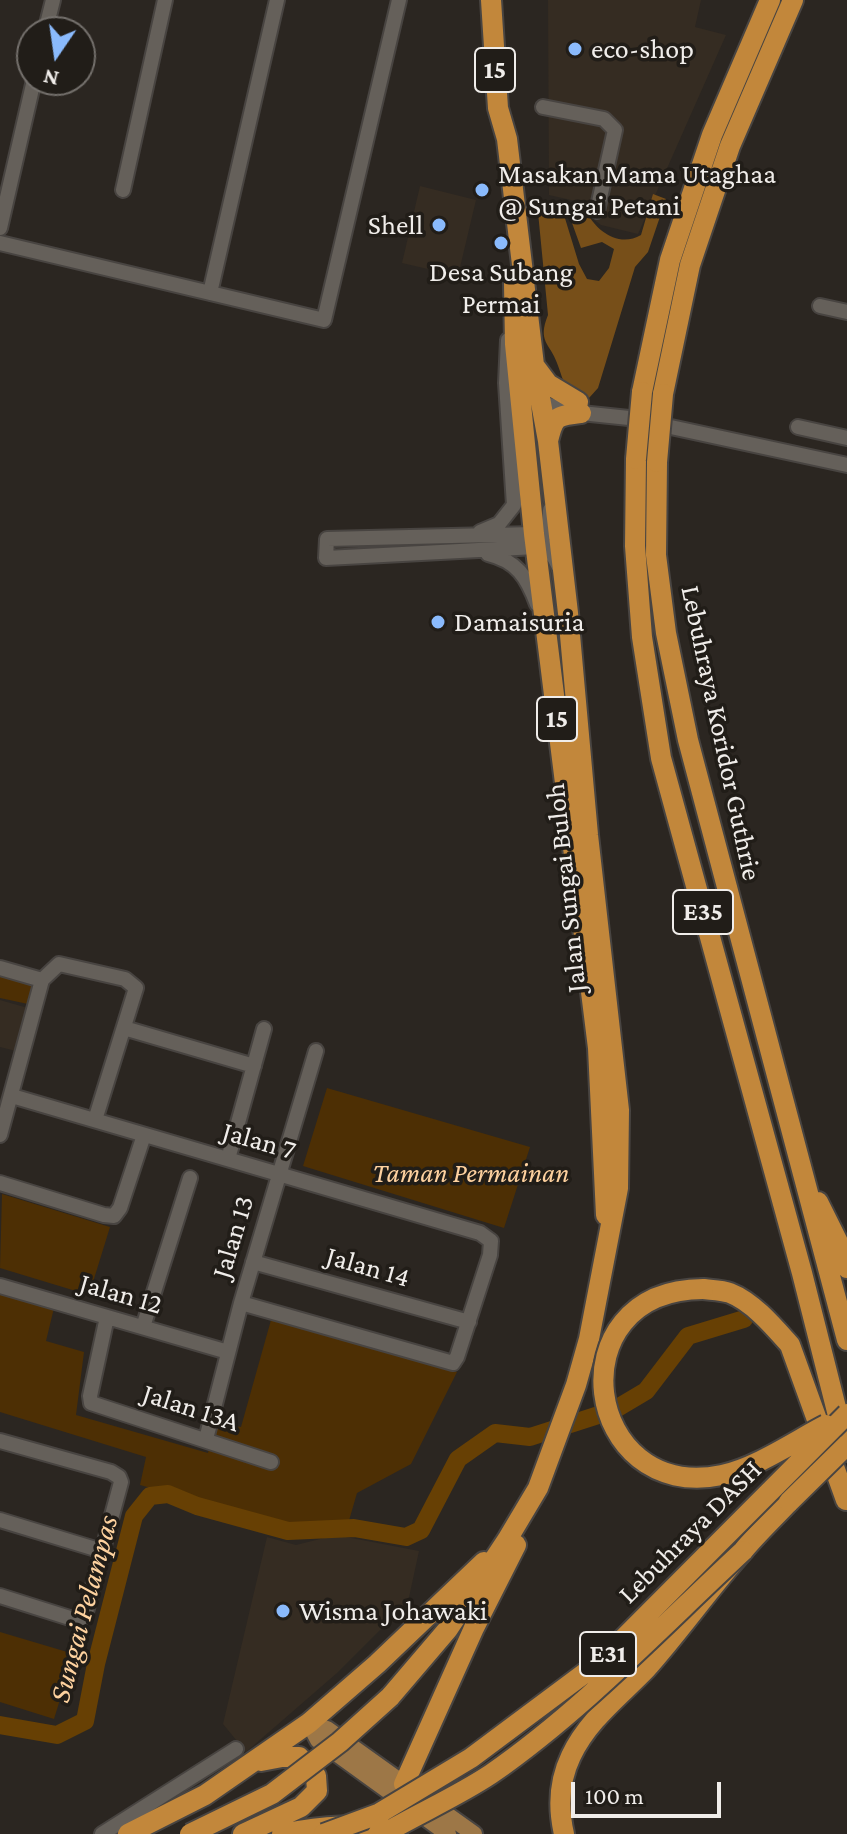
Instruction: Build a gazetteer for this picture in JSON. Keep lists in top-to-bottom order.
{
  "streets": {
    "highway": [
      "15",
      "Lebuhraya Koridor Guthrie",
      "Jalan Sungai Buloh",
      "E35",
      "Lebuhraya DASH",
      "E31"
    ],
    "street": [
      "Jalan 7",
      "Jalan 13",
      "Jalan 14",
      "Jalan 12",
      "Jalan 13A"
    ]
  },
  "crossings": [
    ["Lebuhraya Koridor Guthrie", "Lebuhraya DASH"],
    ["Jalan 7", "Jalan 13"],
    ["Jalan 7", "Jalan 14"],
    ["Jalan 13", "Jalan 14"],
    ["Jalan 13", "Jalan 12"],
    ["Jalan 13", "Jalan 13A"],
    ["Jalan 12", "Jalan 13A"]
  ],
  "water": ["Sungai Pelampas"],
  "parks": ["Taman Permainan"],
  "places": [
    "eco-shop",
    "Masakan Mama Utaghaa @ Sungai Petani",
    "Shell",
    "Desa Subang Permai",
    "Damaisuria",
    "Wisma Johawaki"
  ],
  "scale_bar": "100 m",
  "north": "bottom"
}
